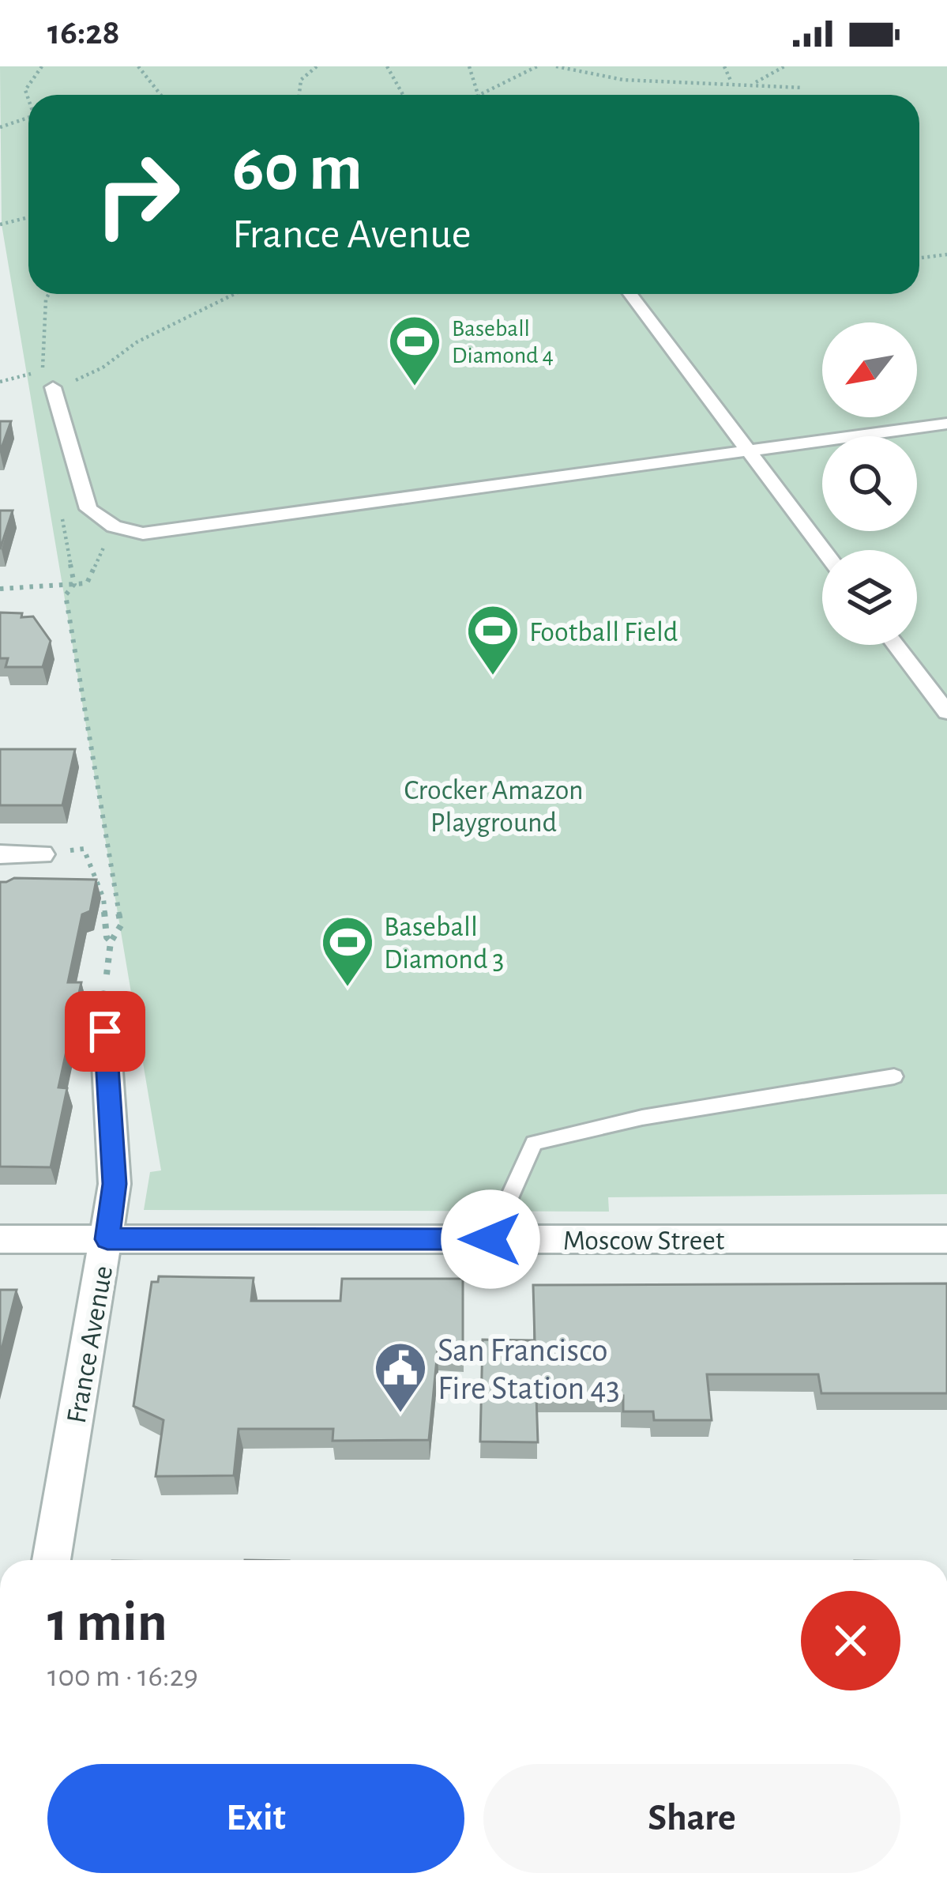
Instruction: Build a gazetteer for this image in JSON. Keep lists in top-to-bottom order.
{
  "streets": {
    "street": ["Moscow Street", "France Avenue"]
  },
  "crossings": [
    ["Moscow Street", "France Avenue"]
  ],
  "parks": ["Crocker Amazon Playground"],
  "places": {
    "sports": ["Baseball Diamond 4", "Football Field", "Baseball Diamond 3"],
    "public building": ["San Francisco Fire Station 43"]
  },
  "north": "bottom left",
  "page": {
    "status": "16:28",
    "turn": ["60 m", "France Avenue"],
    "heading": ["1 min", "100 m · 16:29"],
    "buttons": ["Exit", "Share"]
  }
}
